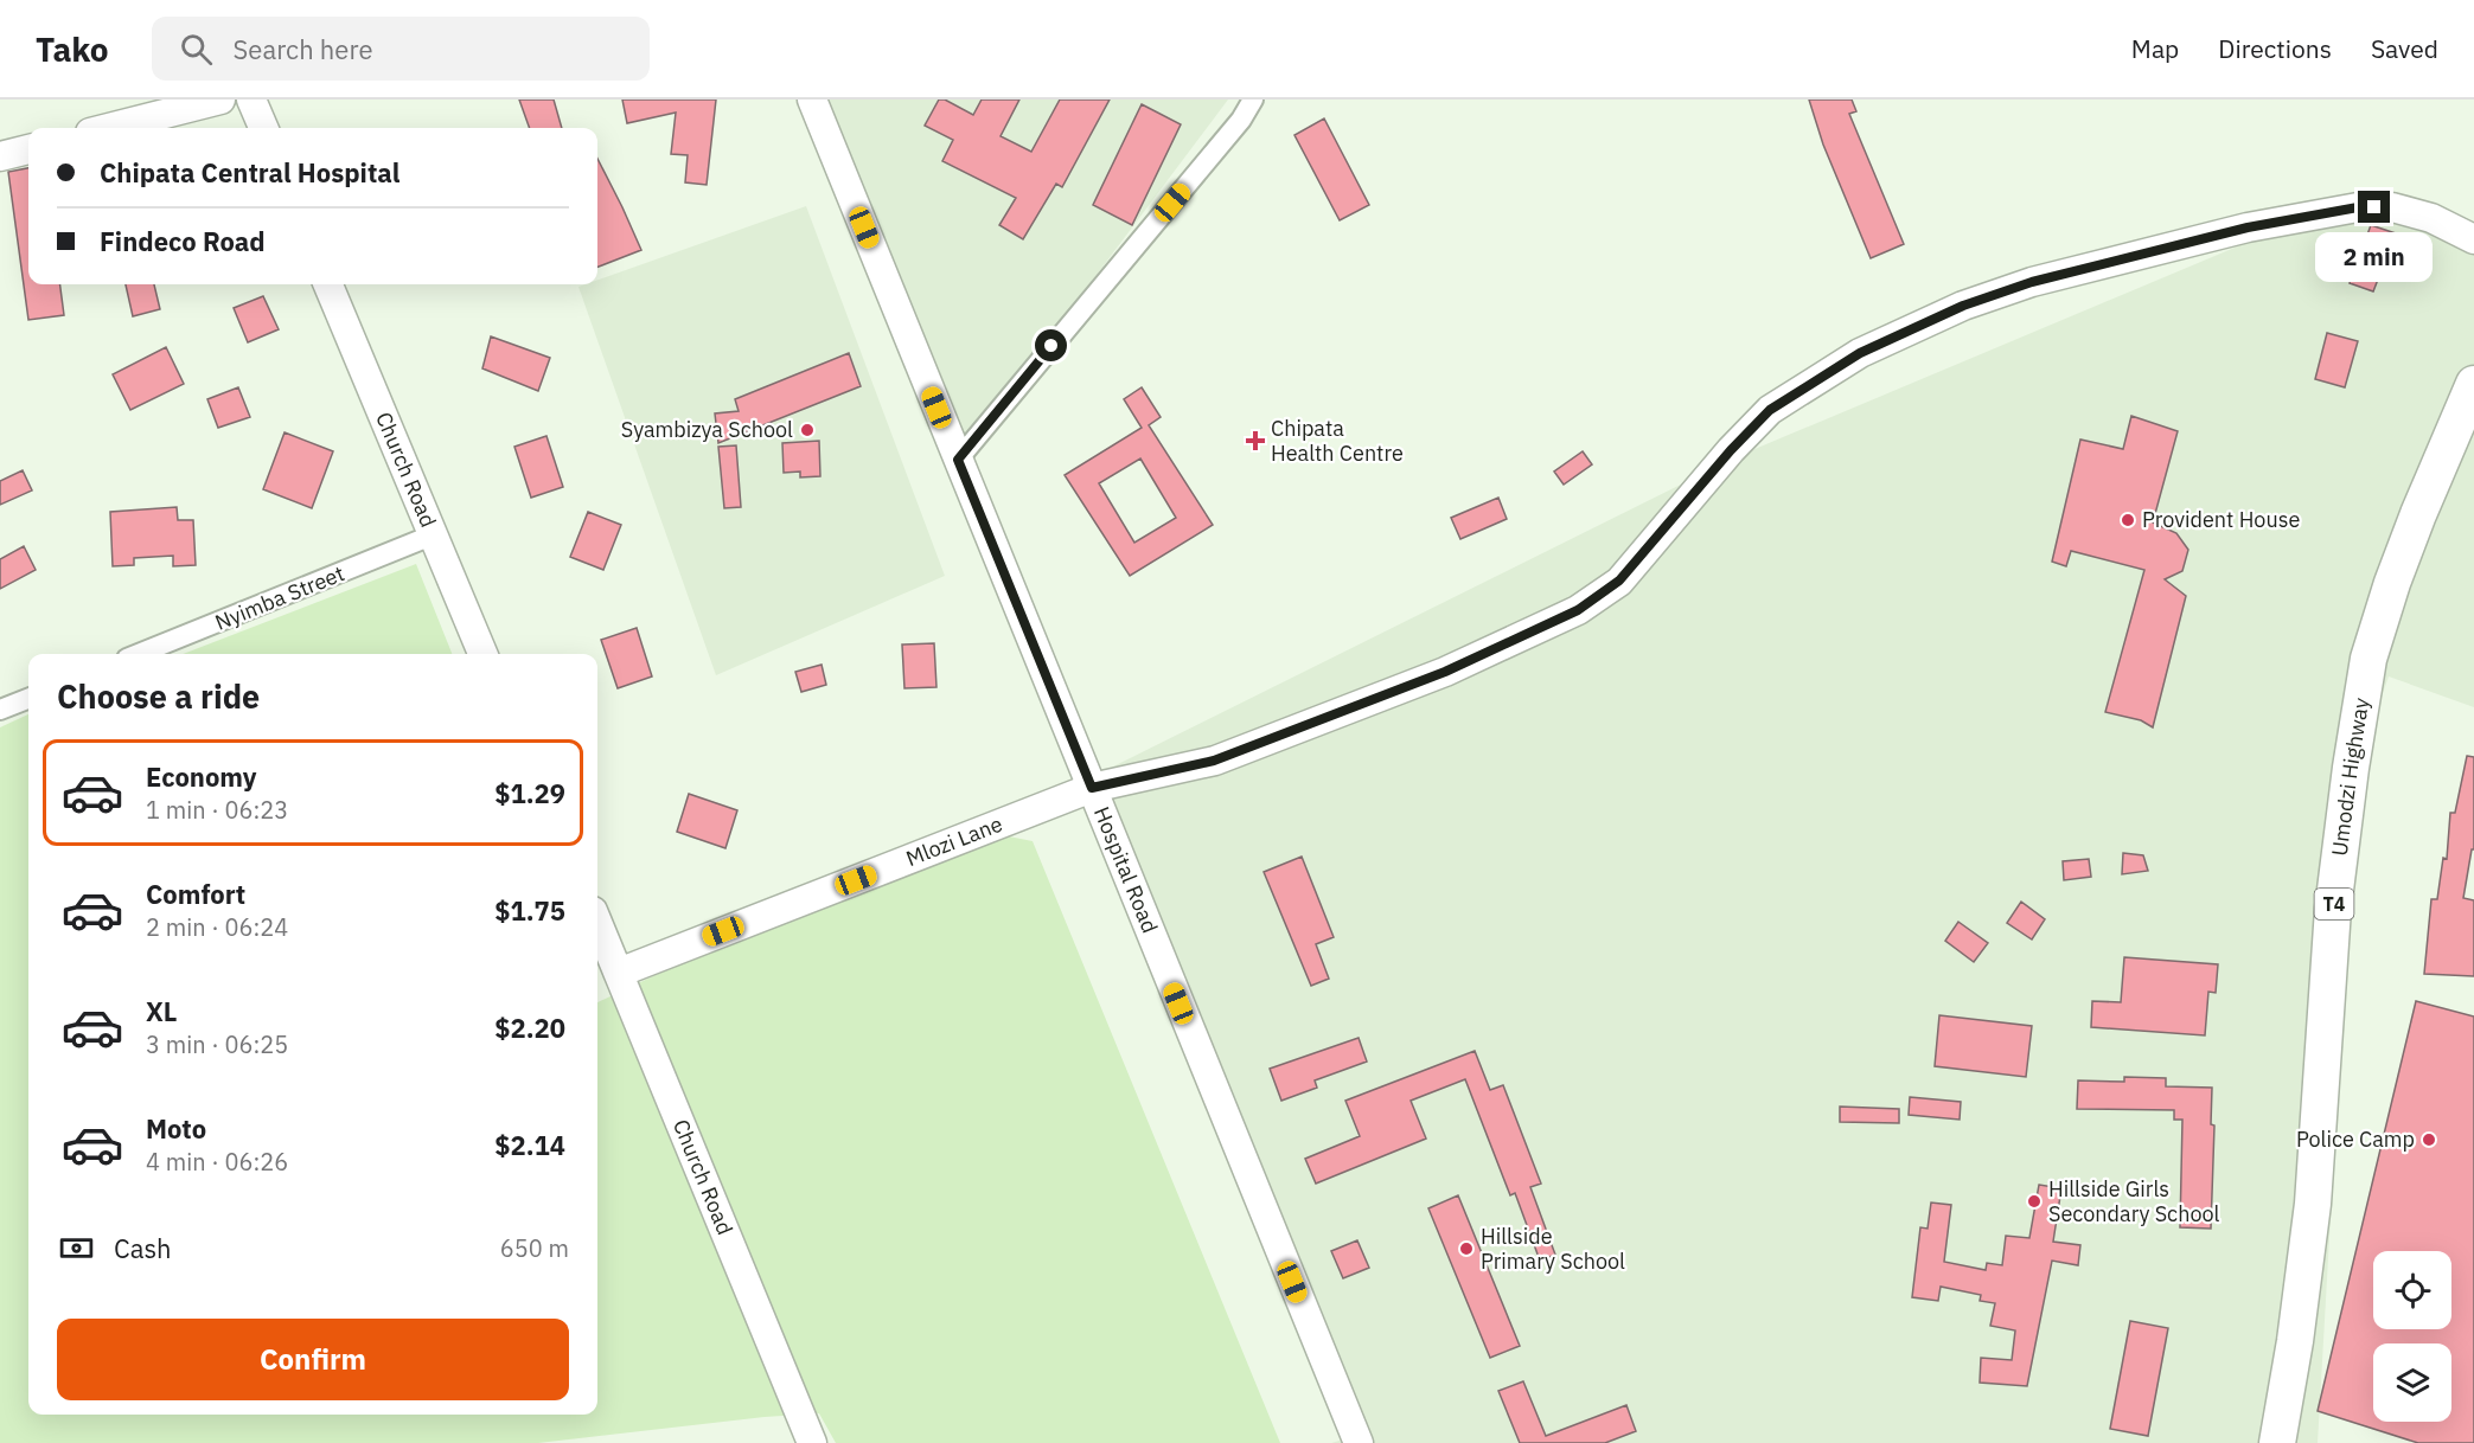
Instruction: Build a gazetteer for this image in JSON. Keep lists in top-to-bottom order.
{
  "streets": {
    "highway": ["Umodzi Highway", "T4"],
    "street": [
      "Church Road",
      "Nyimba Street",
      "Mlozi Lane",
      "Hospital Road"
    ]
  },
  "crossings": [
    ["Church Road", "Nyimba Street"],
    ["Church Road", "Mlozi Lane"],
    ["Mlozi Lane", "Hospital Road"]
  ],
  "places": {
    "other": [
      "Syambizya School",
      "Provident House",
      "Police Camp",
      "Hillside Girls Secondary School",
      "Hillside Primary School"
    ],
    "health": ["Chipata Health Centre"]
  },
  "page": {
    "header": "Tako",
    "search": "Search here",
    "nav": ["Map", "Directions", "Saved"],
    "banner": ["Chipata Central Hospital", "Findeco Road"],
    "bubble": "2 min",
    "heading": "Choose a ride",
    "list": [
      {
        "name": "Economy",
        "note": "1 min · 06:23",
        "value": "$1.29"
      },
      {
        "name": "Comfort",
        "note": "2 min · 06:24",
        "value": "$1.75"
      },
      {
        "name": "XL",
        "note": "3 min · 06:25",
        "value": "$2.20"
      },
      {
        "name": "Moto",
        "note": "4 min · 06:26",
        "value": "$2.14"
      }
    ],
    "pay": ["Cash", "650 m"],
    "buttons": "Confirm"
  }
}
